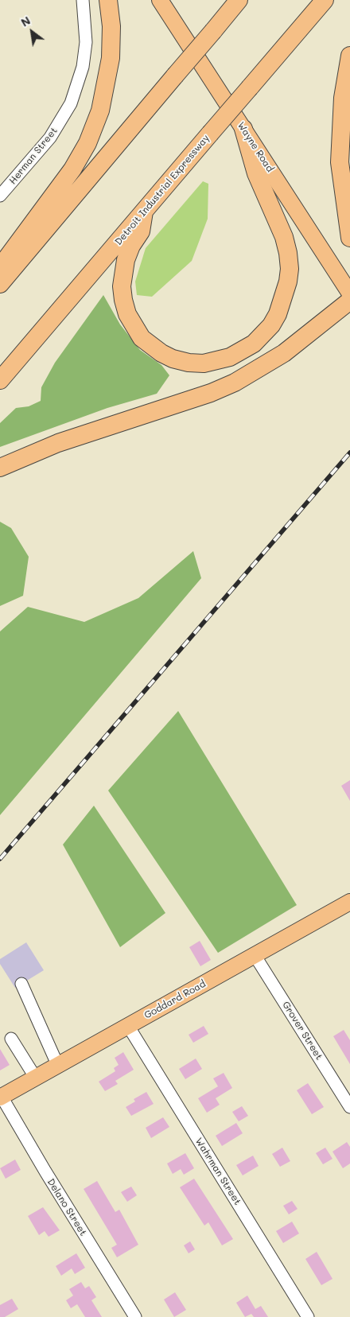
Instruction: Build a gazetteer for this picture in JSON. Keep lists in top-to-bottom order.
{
  "streets": {
    "highway": ["Detroit Industrial Expressway"],
    "main road": ["Wayne Road", "Goddard Road"],
    "street": [
      "Herman Street",
      "Grover Street",
      "Wahrman Street",
      "Delano Street"
    ]
  },
  "crossings": [
    ["Goddard Road", "Grover Street"],
    ["Goddard Road", "Wahrman Street"],
    ["Goddard Road", "Delano Street"]
  ],
  "north": "top left"
}
